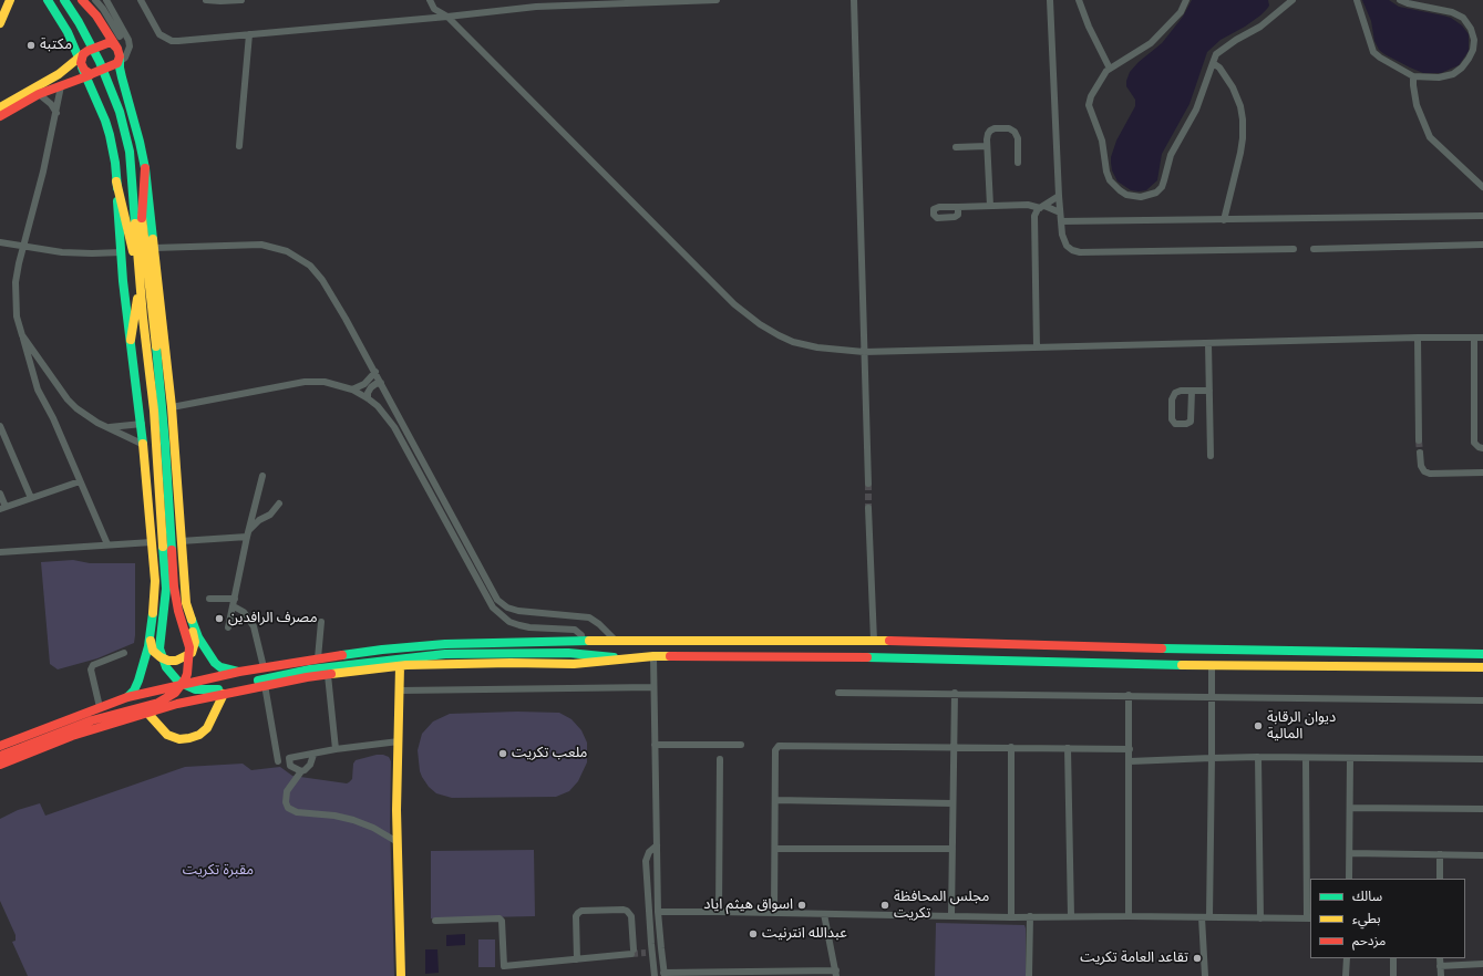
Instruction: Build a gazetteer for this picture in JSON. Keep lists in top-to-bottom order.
{
  "parks": ["مقبرة تكريت"],
  "places": [
    "مكتبة",
    "مصرف الرافدين",
    "ديوان الرقابة المالية",
    "ملعب تكريت",
    "اسواق هيثم اياد",
    "مجلس المحافظة تكريت",
    "عبدالله انترنيت",
    "تقاعد العامة تكريت"
  ],
  "legend": ["سالك", "بطيء", "مزدحم"]
}
